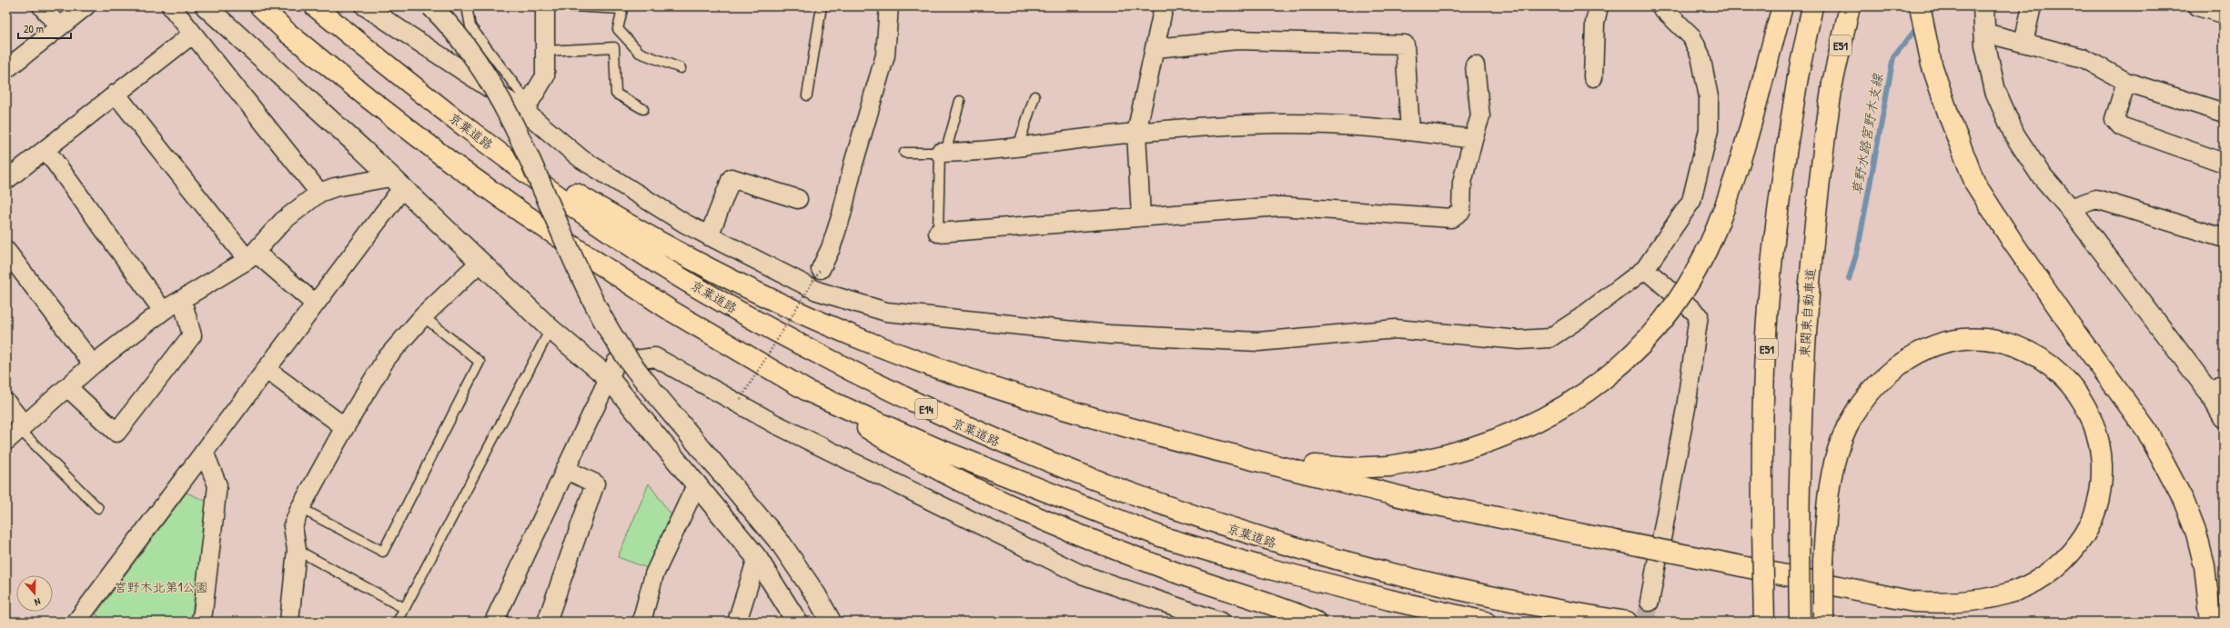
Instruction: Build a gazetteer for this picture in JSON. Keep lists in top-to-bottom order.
{
  "streets": {
    "highway": [
      "E51",
      "京葉道路",
      "東関東自動車道",
      "E14"
    ]
  },
  "water": ["草野水路宮野木支線"],
  "parks": ["宮野木北第1公園"],
  "scale_bar": "20 m",
  "north": "bottom"
}
